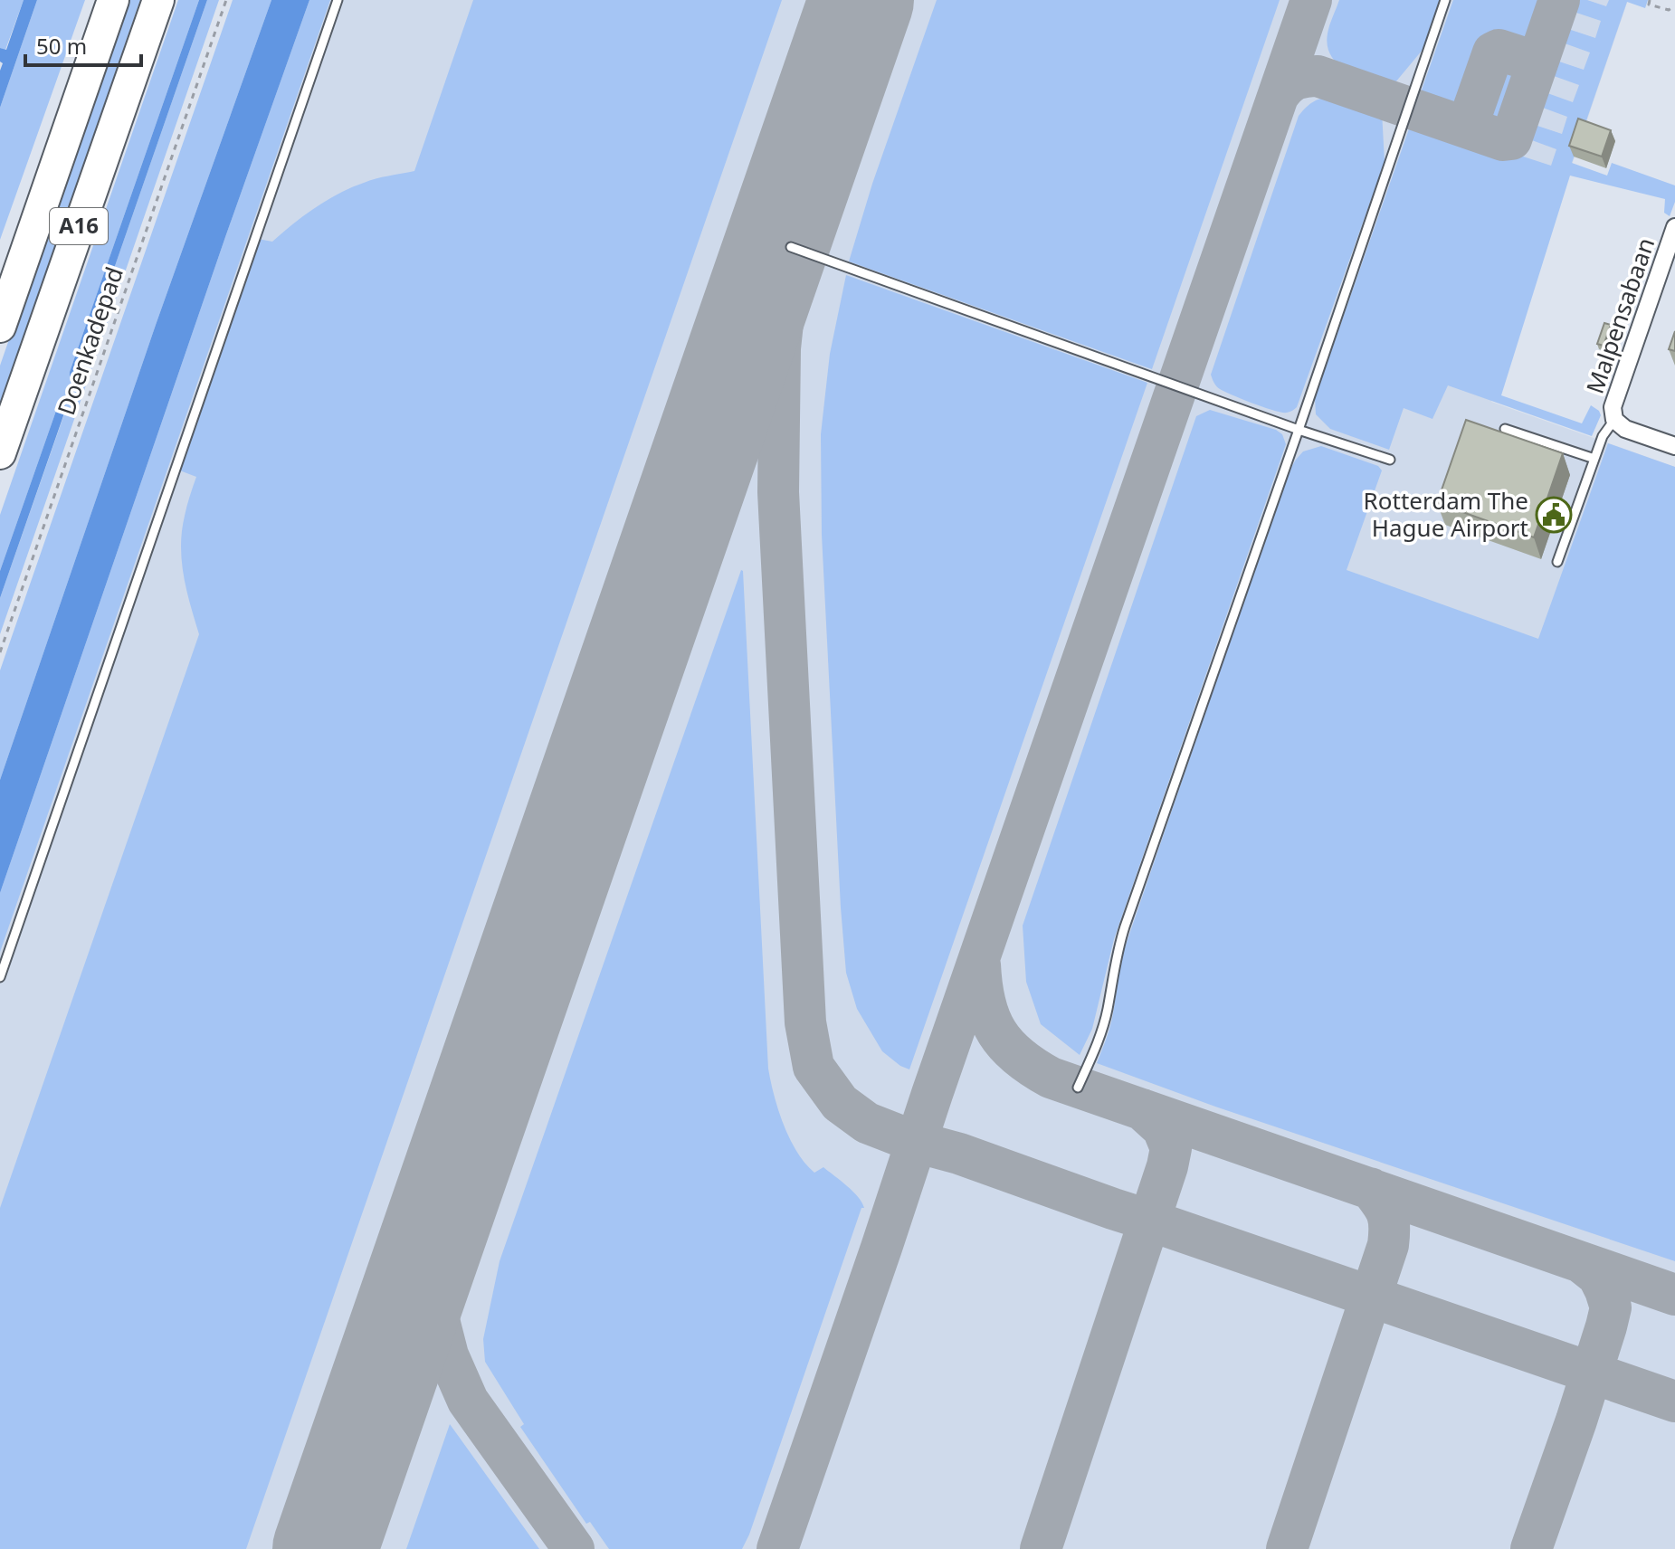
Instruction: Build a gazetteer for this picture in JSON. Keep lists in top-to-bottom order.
{
  "streets": {
    "highway": ["A16"],
    "street": ["Malpensabaan"],
    "path": ["Doenkadepad"]
  },
  "places": {
    "public building": ["Rotterdam The Hague Airport"]
  },
  "scale_bar": "50 m"
}
